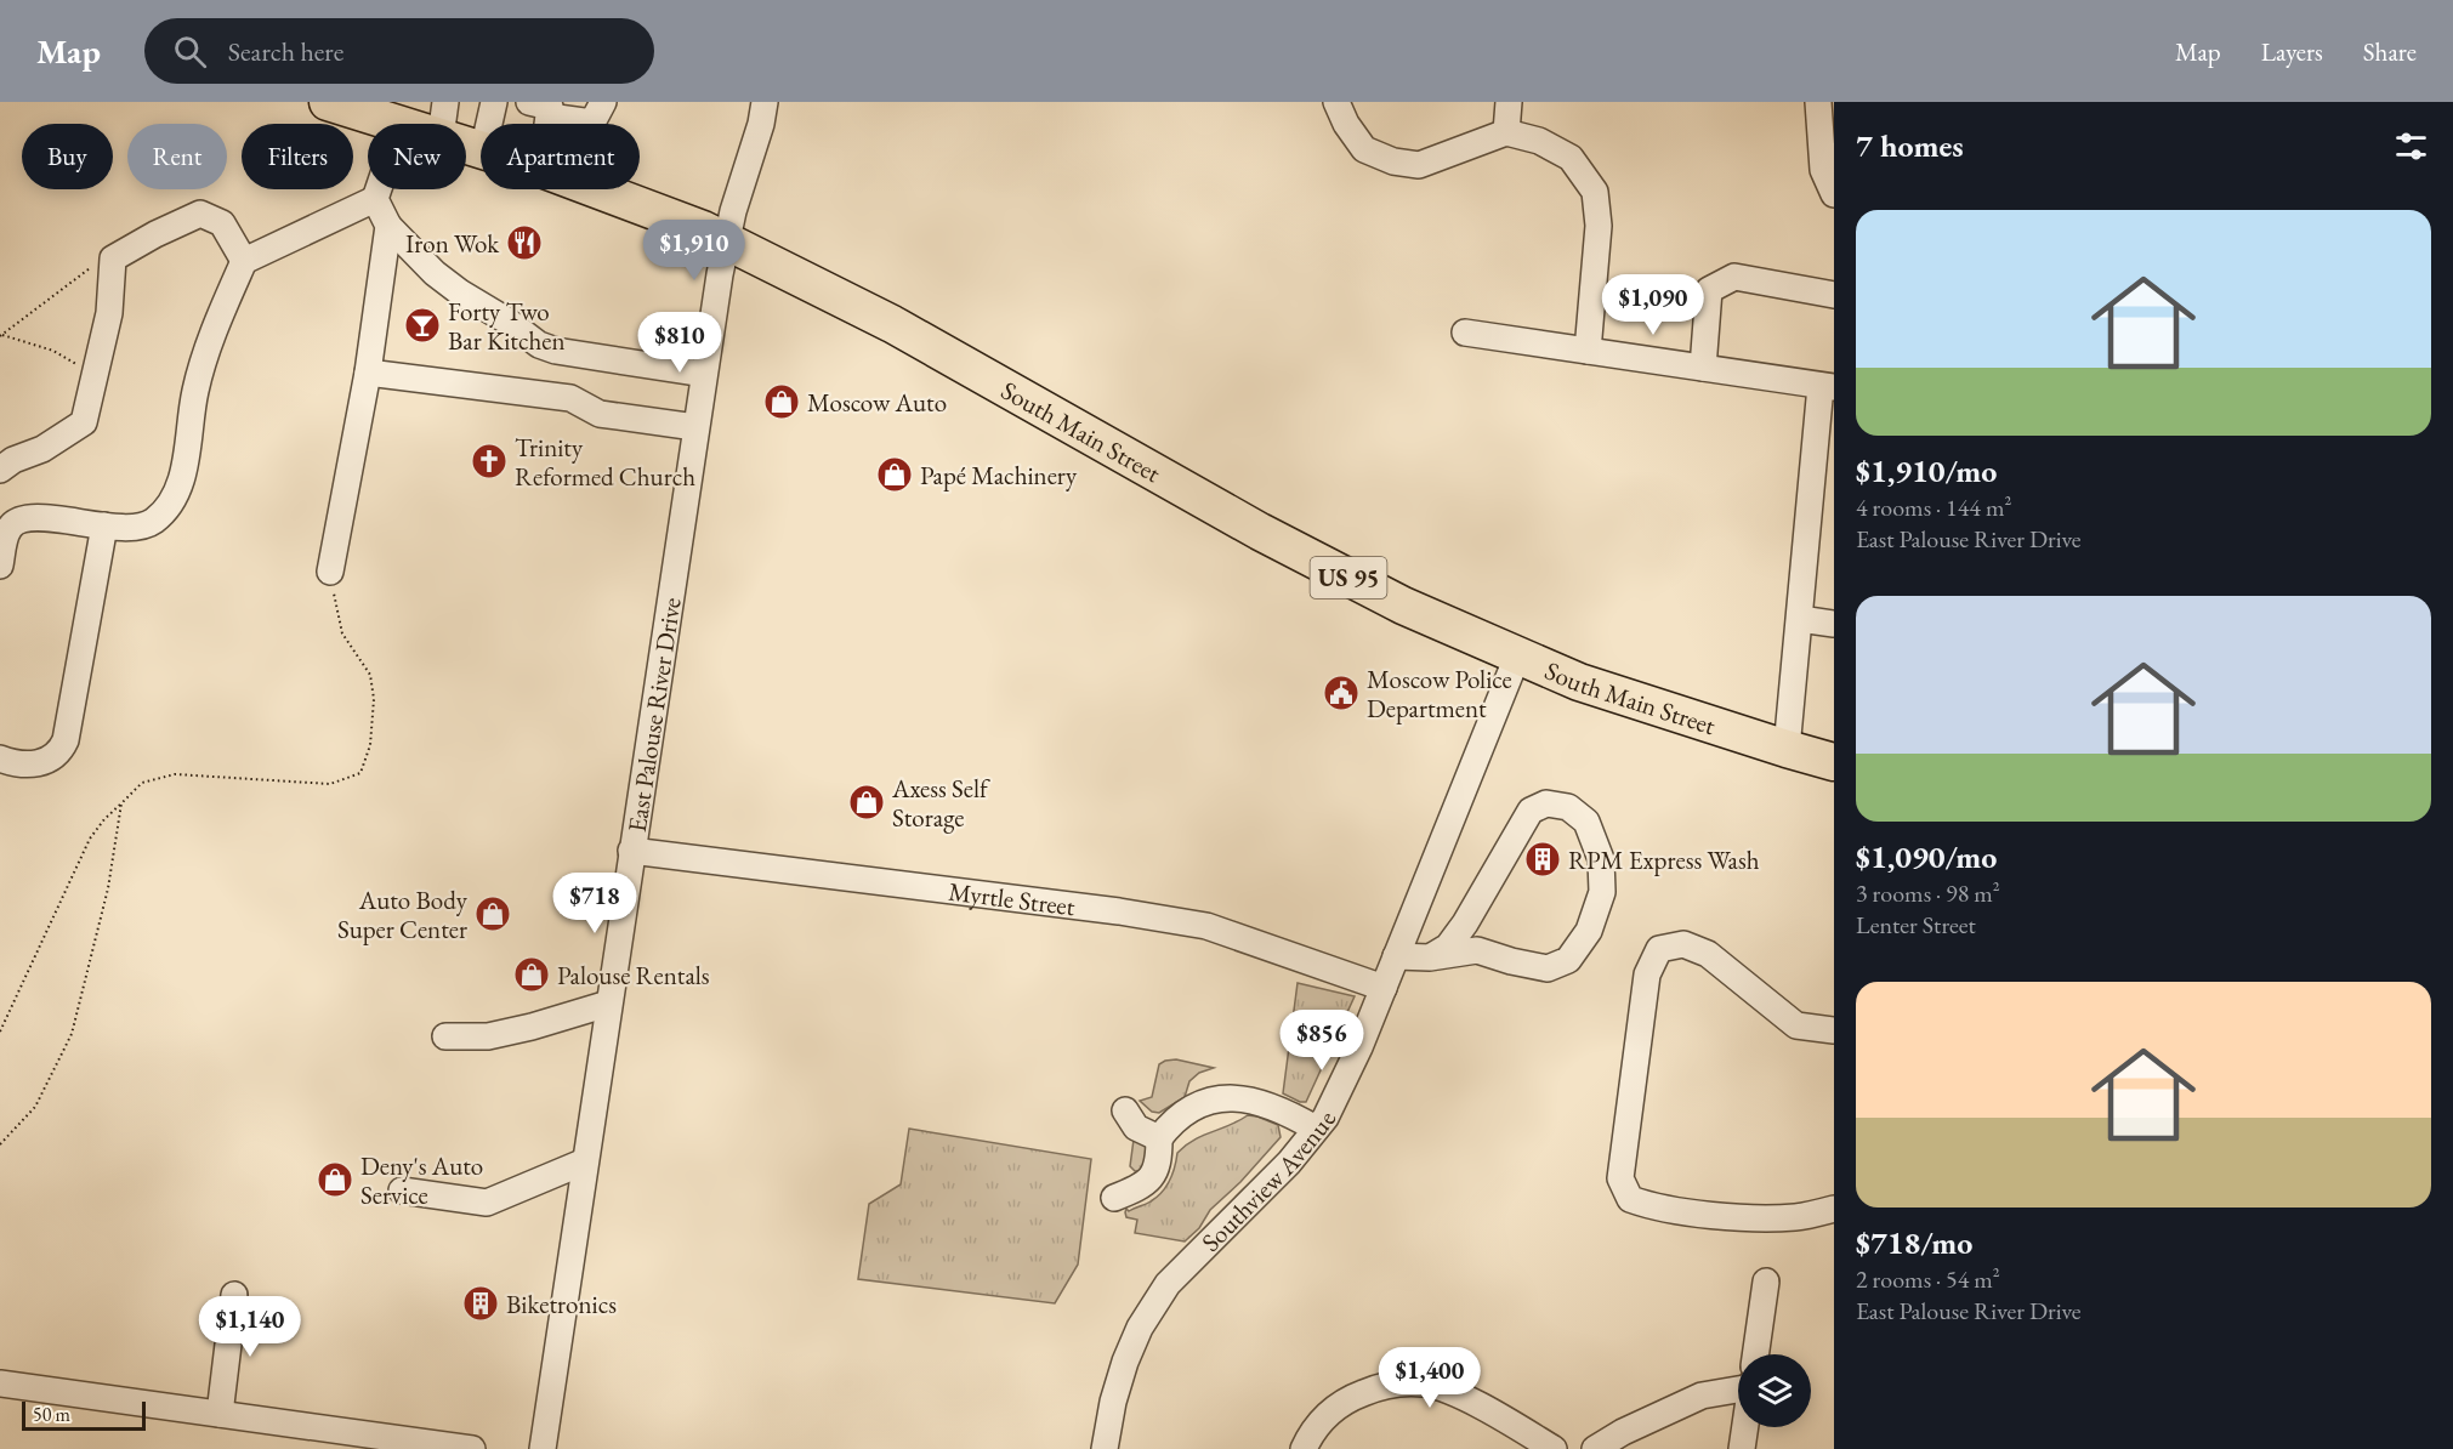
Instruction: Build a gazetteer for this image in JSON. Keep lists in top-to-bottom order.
{
  "streets": {
    "highway": ["South Main Street", "US 95"],
    "street": ["East Palouse River Drive", "Myrtle Street", "Southview Avenue"]
  },
  "crossings": [
    ["South Main Street", "East Palouse River Drive"],
    ["South Main Street", "Southview Avenue"],
    ["East Palouse River Drive", "Myrtle Street"],
    ["Myrtle Street", "Southview Avenue"]
  ],
  "places": {
    "restaurant": ["Iron Wok"],
    "bar": ["Forty Two Bar Kitchen"],
    "shop": [
      "Moscow Auto",
      "Papé Machinery",
      "Axess Self Storage",
      "Auto Body Super Center",
      "Palouse Rentals",
      "Deny's Auto Service"
    ],
    "church": ["Trinity Reformed Church"],
    "public building": ["Moscow Police Department"],
    "building": ["RPM Express Wash", "Biketronics"]
  },
  "scale_bar": "50 m",
  "page": {
    "header": "Map",
    "search": "Search here",
    "nav": ["Map", "Layers", "Share"],
    "heading": "7 homes",
    "chip": [
      "Buy",
      "Rent",
      "Filters",
      "New",
      "Apartment"
    ],
    "list": [
      {
        "name": "$1,910/mo",
        "note": "4 rooms · 144 m² · East Palouse River Drive"
      },
      {
        "name": "$1,090/mo",
        "note": "3 rooms · 98 m² · Lenter Street"
      },
      {
        "name": "$718/mo",
        "note": "2 rooms · 54 m² · East Palouse River Drive"
      }
    ],
    "price": [
      "$1,910",
      "$1,090",
      "$810",
      "$718",
      "$856",
      "$1,140",
      "$1,400"
    ],
    "scale": "50 m"
  }
}
